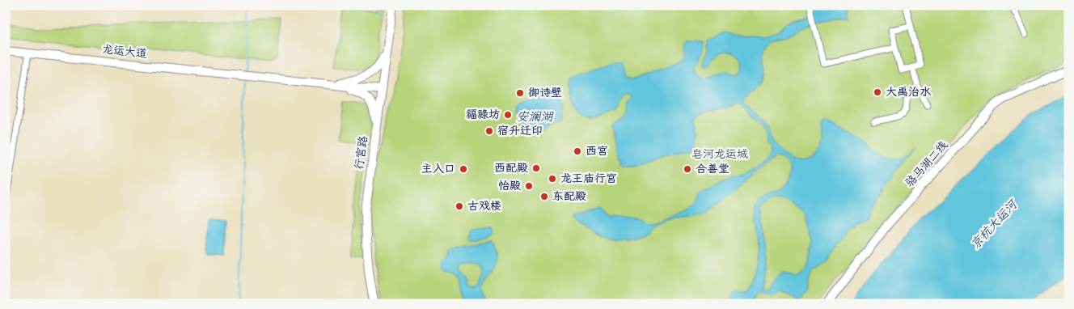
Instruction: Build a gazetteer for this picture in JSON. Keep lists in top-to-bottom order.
{
  "streets": {
    "street": ["龙运大道", "行宫路", "骆马湖二线"]
  },
  "crossings": [
    ["龙运大道", "行宫路"]
  ],
  "water": ["安澜湖", "京杭大运河"],
  "parks": ["皂河龙运城"],
  "places": [
    "大禹治水",
    "御诗壁",
    "福禄坊",
    "宿升迁印",
    "西宫",
    "西配殿",
    "主入口",
    "合善堂",
    "龙王庙行宫",
    "怡殿",
    "东配殿",
    "古戏楼"
  ]
}
